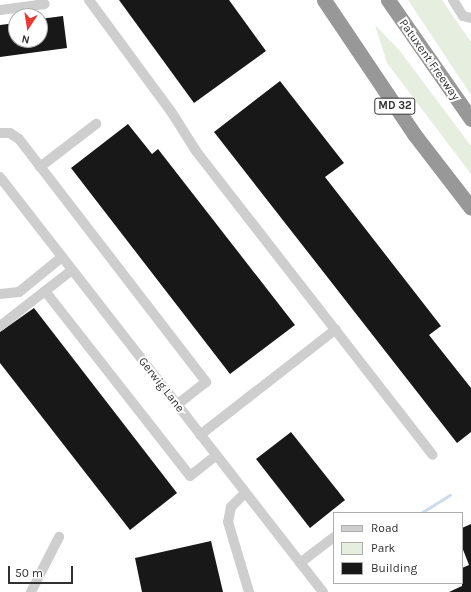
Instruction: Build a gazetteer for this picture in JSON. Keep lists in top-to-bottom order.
{
  "streets": {
    "highway": ["Patuxent Freeway", "MD 32"],
    "street": ["Gerwig Lane"]
  },
  "legend": ["Road", "Park", "Building"],
  "scale_bar": "50 m",
  "north": "bottom"
}
